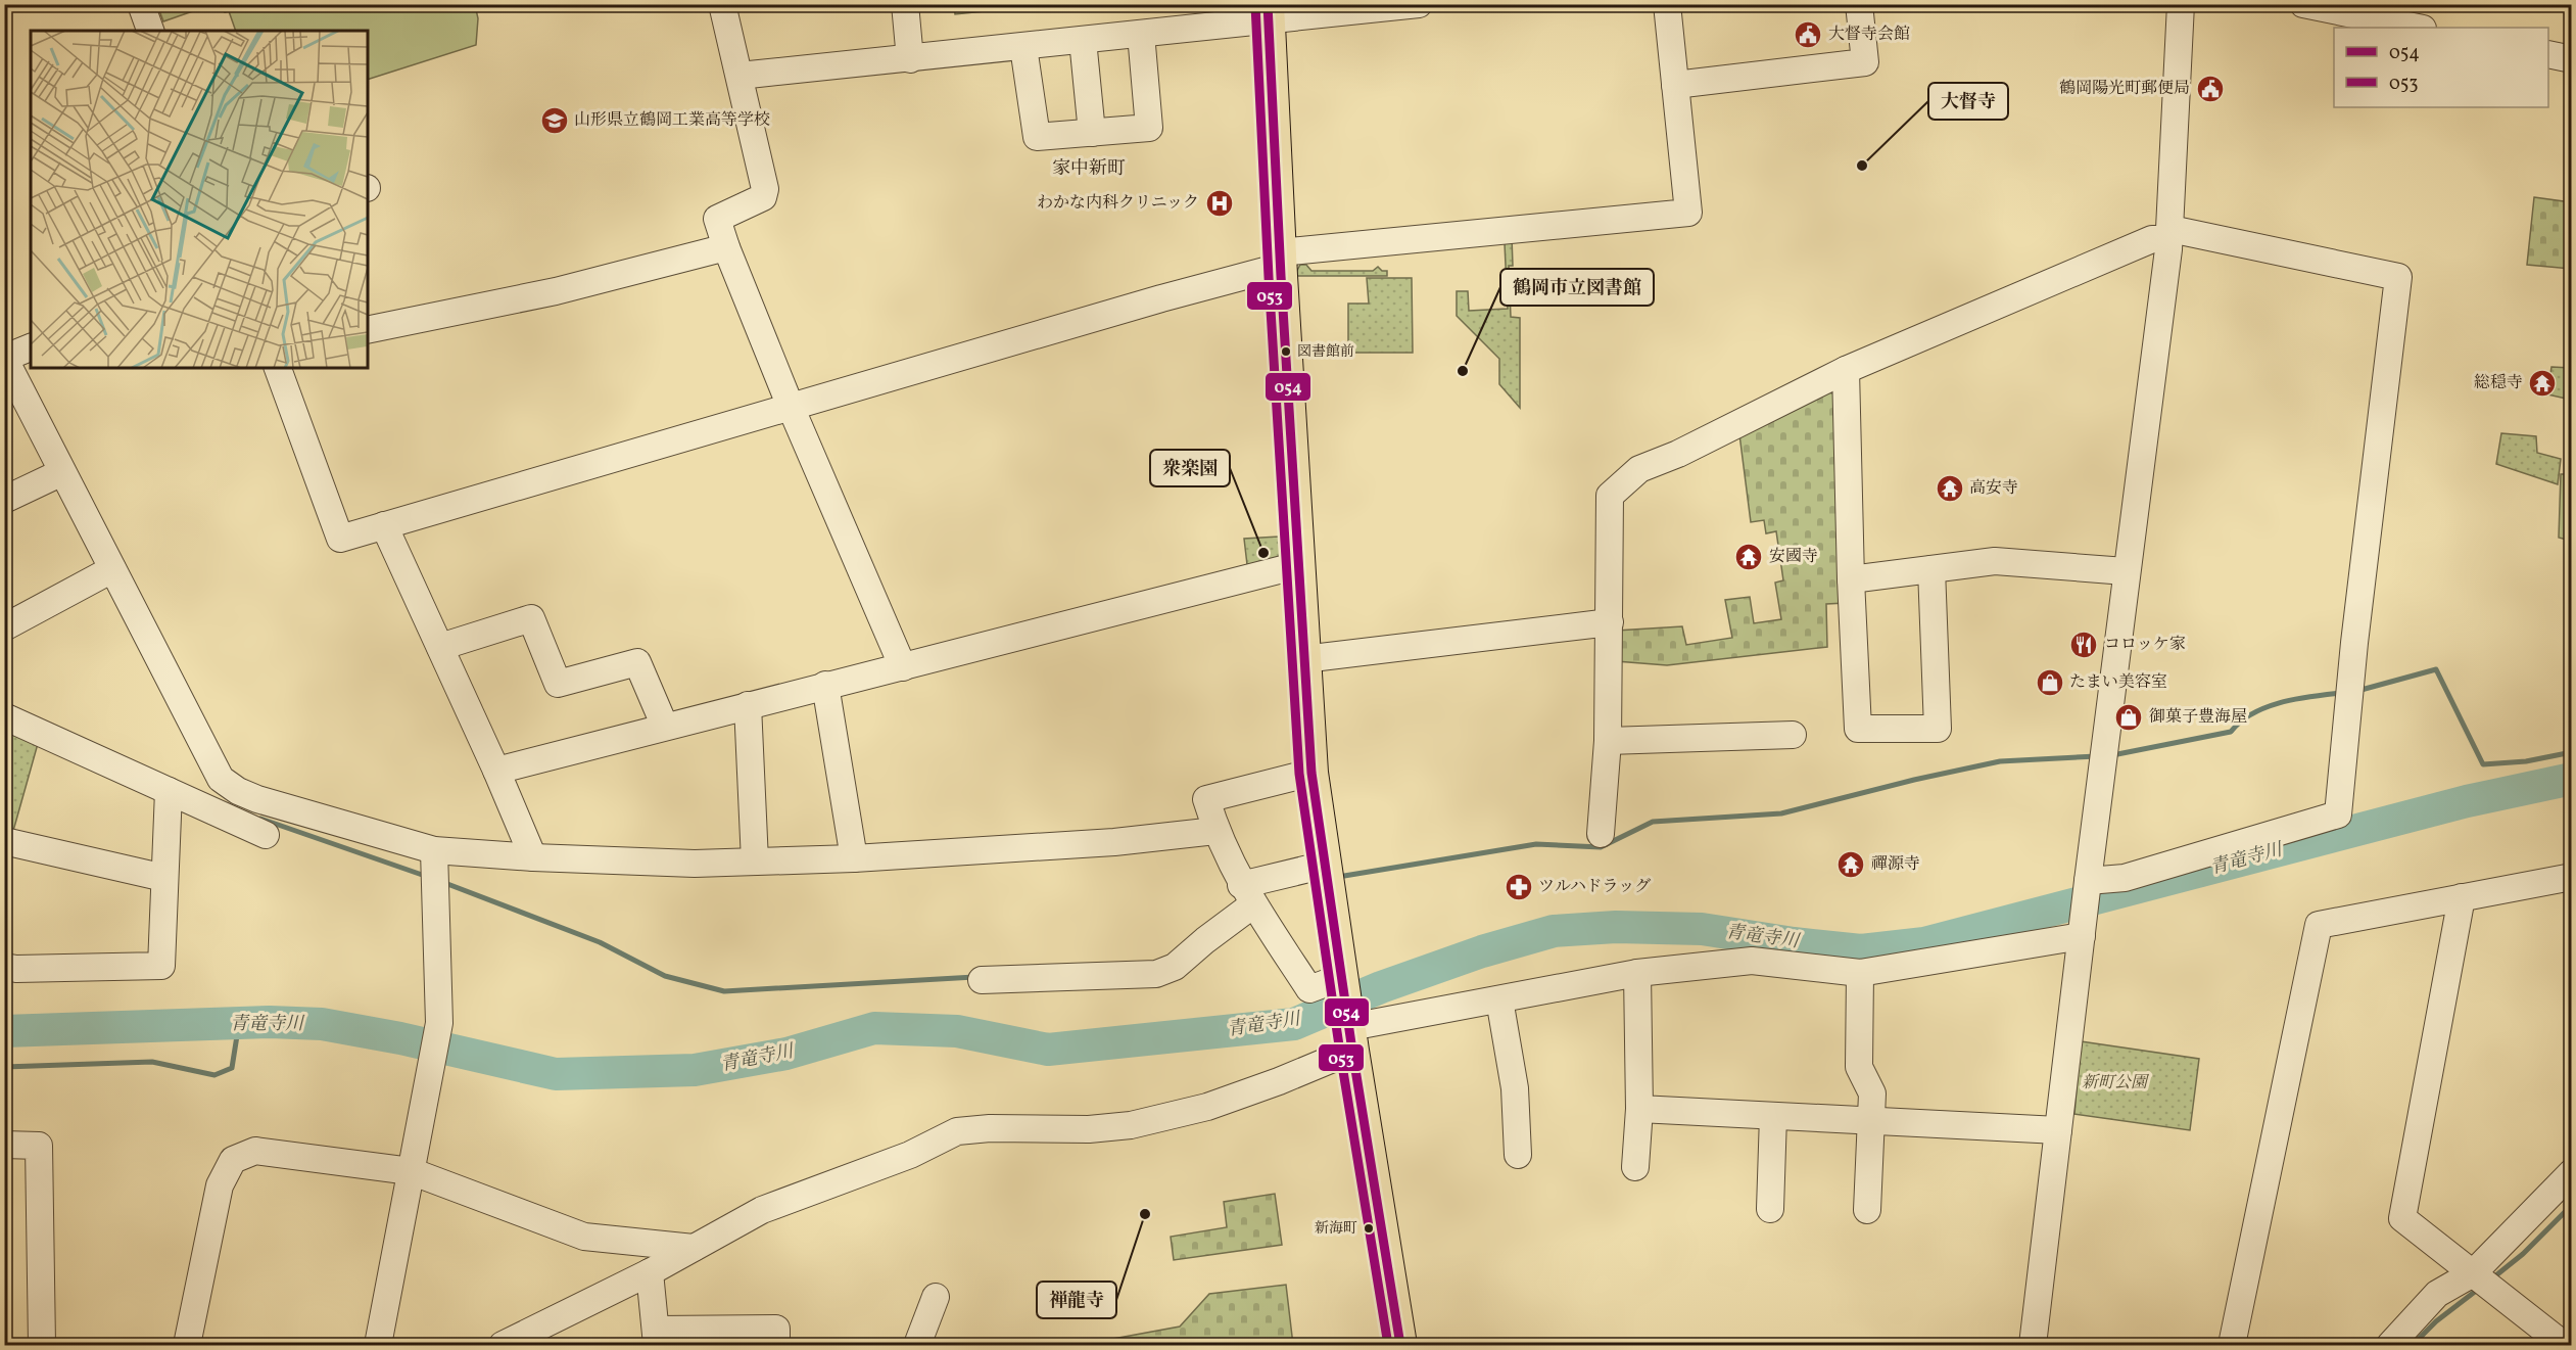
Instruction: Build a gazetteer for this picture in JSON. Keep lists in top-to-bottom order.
{
  "districts": ["家中新町"],
  "water": ["青竜寺川"],
  "parks": ["新町公園"],
  "places": {
    "public building": ["大督寺会館", "鶴岡陽光町郵便局"],
    "school or university": ["山形県立鶴岡工業高等学校"],
    "other": [
      "大督寺",
      "図書館前",
      "鶴岡市立図書館",
      "衆楽園",
      "禅龍寺",
      "新海町"
    ],
    "hospital": ["わかな内科クリニック"],
    "temple": [
      "総穏寺",
      "高安寺",
      "安國寺",
      "禪源寺"
    ],
    "restaurant": ["コロッケ家"],
    "shop": ["たまい美容室", "御菓子豊海屋"],
    "pharmacy": ["ツルハドラッグ"]
  },
  "lines": ["transit line 054", "transit line 053"],
  "legend": ["054", "053"]
}
